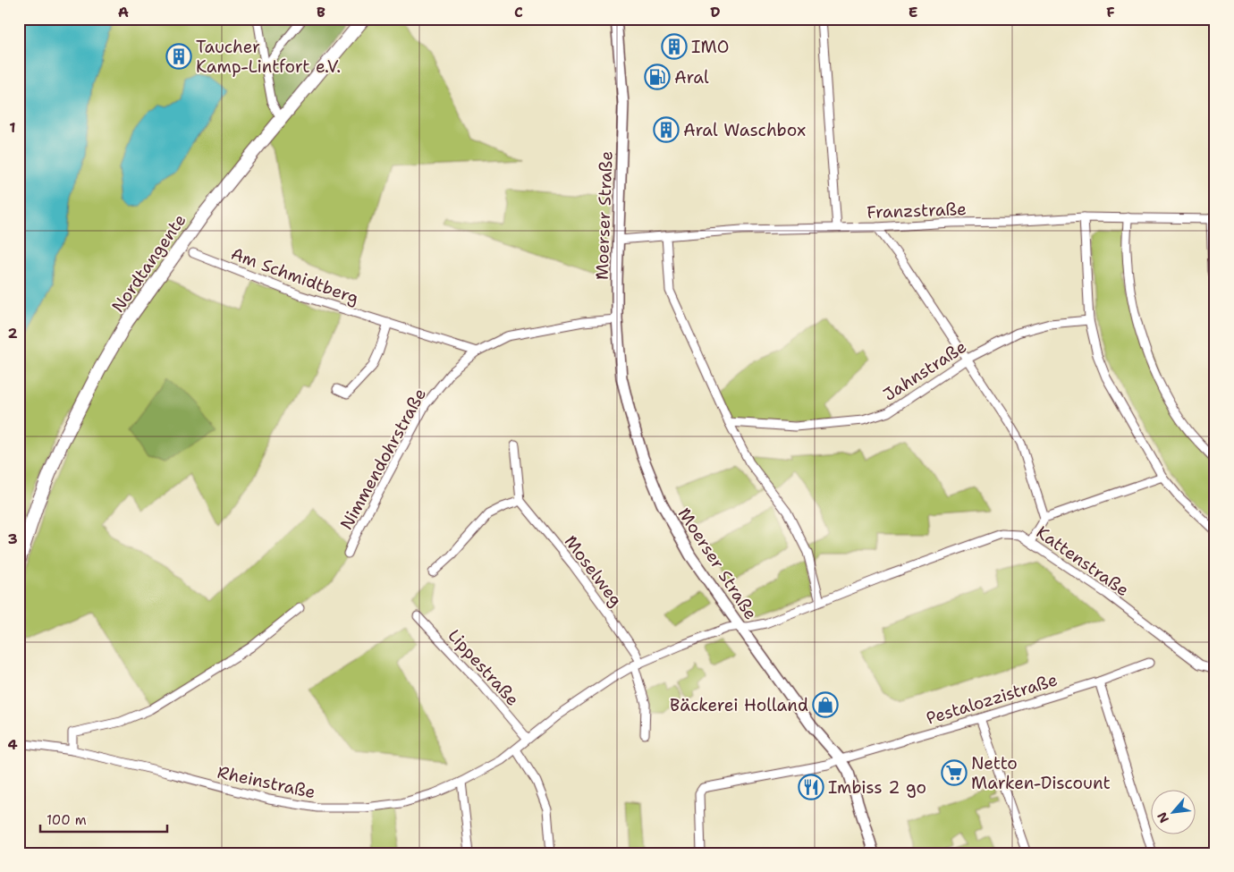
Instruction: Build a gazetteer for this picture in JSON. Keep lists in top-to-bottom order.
{
  "streets": {
    "main road": ["Nordtangente"],
    "street": [
      "Franzstraße",
      "Moerser Straße",
      "Am Schmidtberg",
      "Jahnstraße",
      "Nimmendohrstraße",
      "Kattenstraße",
      "Moselweg",
      "Lippestraße",
      "Pestalozzistraße",
      "Rheinstraße"
    ]
  },
  "crossings": [
    ["Franzstraße", "Moerser Straße"],
    ["Moerser Straße", "Nimmendohrstraße"],
    ["Moerser Straße", "Kattenstraße"],
    ["Moerser Straße", "Pestalozzistraße"],
    ["Moerser Straße", "Rheinstraße"],
    ["Am Schmidtberg", "Nimmendohrstraße"],
    ["Kattenstraße", "Rheinstraße"],
    ["Moselweg", "Rheinstraße"],
    ["Lippestraße", "Rheinstraße"]
  ],
  "places": {
    "building": ["IMO", "Taucher Kamp-Lintfort e.V.", "Aral Waschbox"],
    "fuel station": ["Aral"],
    "shop": ["Bäckerei Holland"],
    "supermarket": ["Netto Marken-Discount"],
    "restaurant": ["Imbiss 2 go"]
  },
  "scale_bar": "100 m",
  "north": "bottom left",
  "grid": {
    "columns": [
      "A",
      "B",
      "C",
      "D",
      "E",
      "F"
    ],
    "rows": [
      "1",
      "2",
      "3",
      "4"
    ]
  }
}
